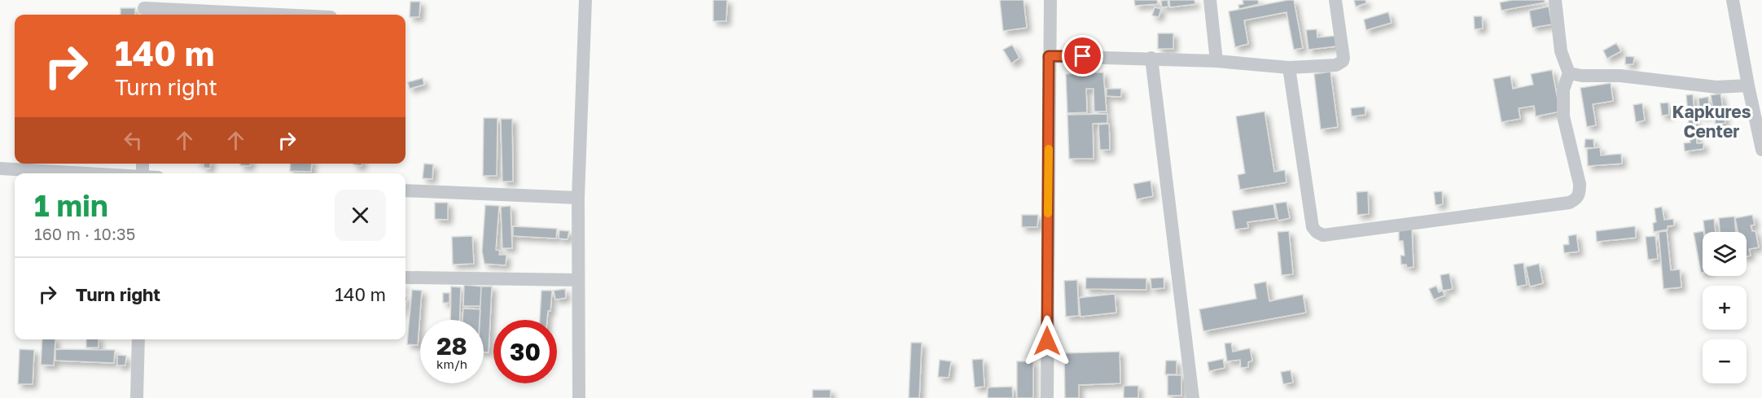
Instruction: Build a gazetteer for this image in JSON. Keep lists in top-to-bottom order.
{
  "districts": ["Kapkures Center"],
  "page": {
    "turn": ["140 m", "Turn right"],
    "heading": ["1 min", "160 m · 10:35"],
    "map_buttons": ["+", "−"],
    "list": [
      {
        "name": "Turn right",
        "value": "140 m"
      }
    ],
    "speed": "28 km/h",
    "limit": "30"
  }
}
